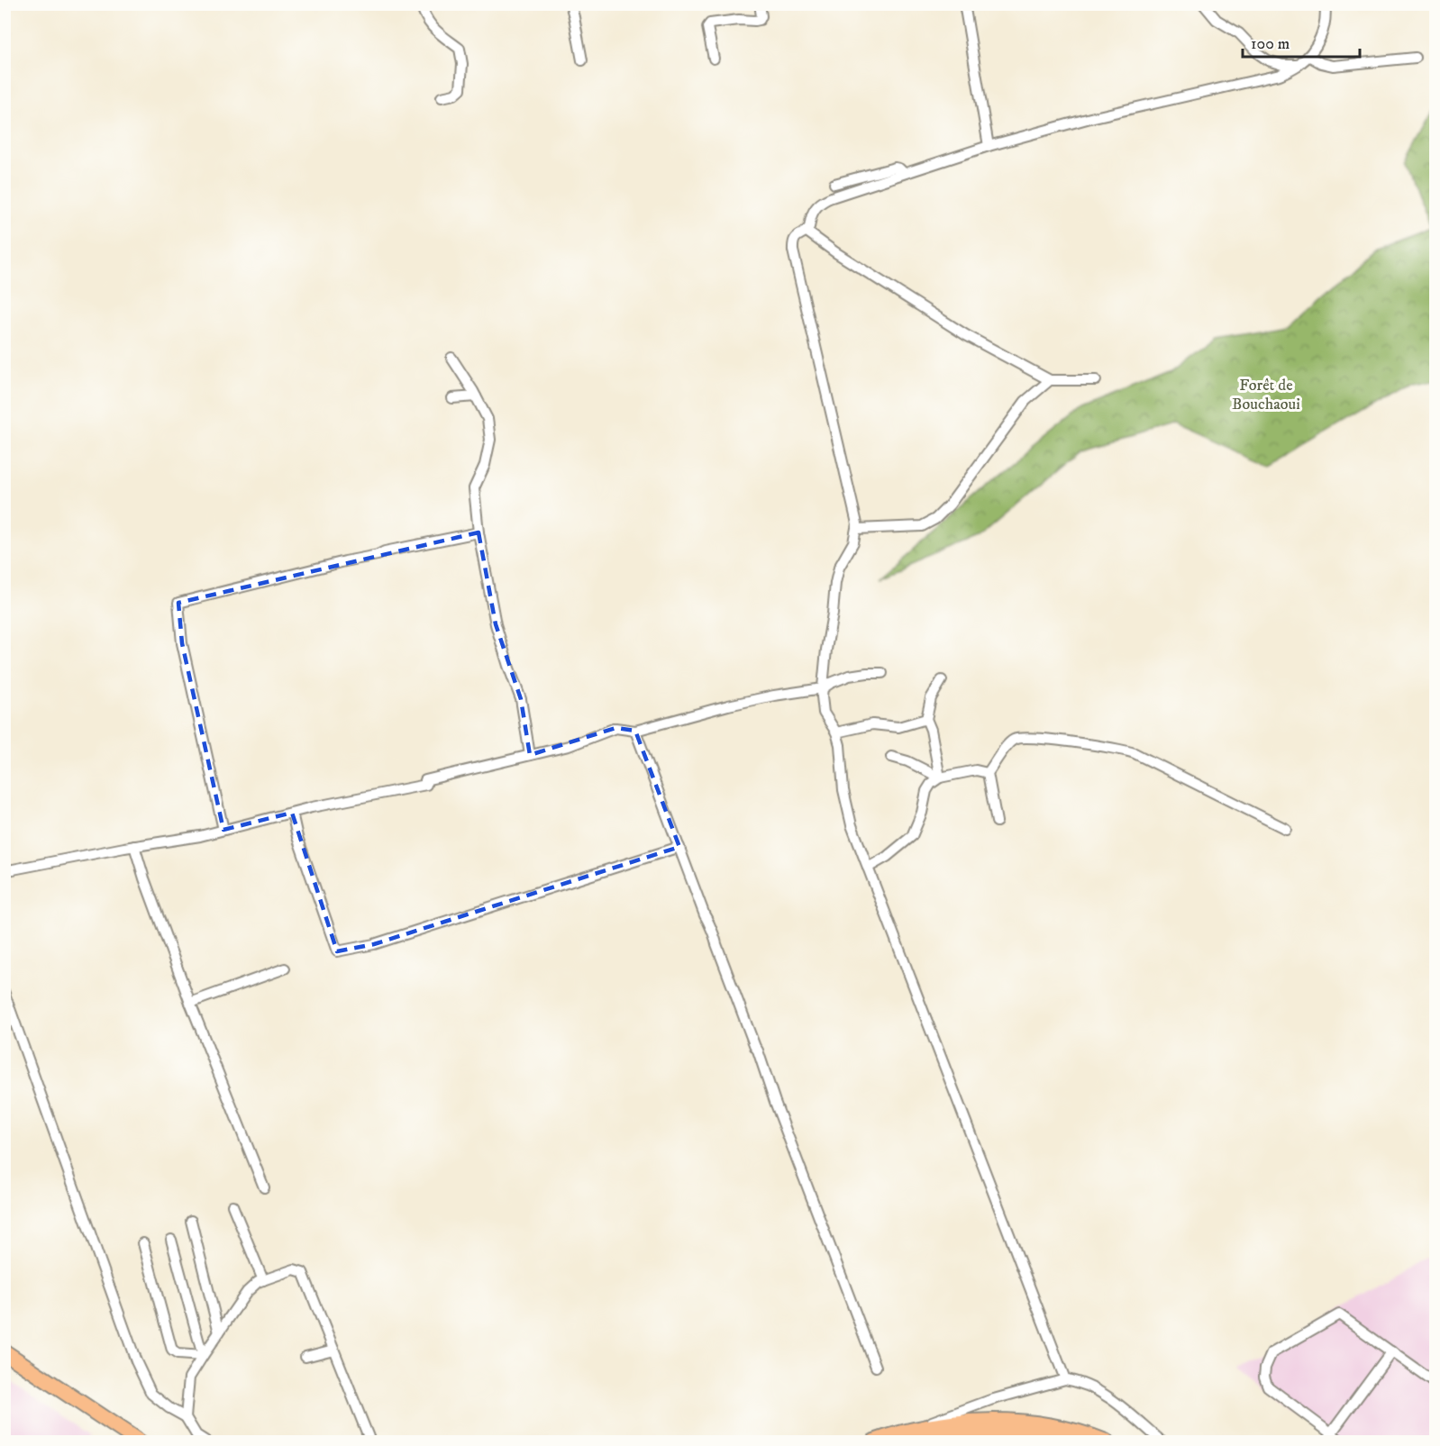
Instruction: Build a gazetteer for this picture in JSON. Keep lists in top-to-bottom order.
{
  "parks": ["Forêt de Bouchaoui"],
  "scale_bar": "100 m"
}
